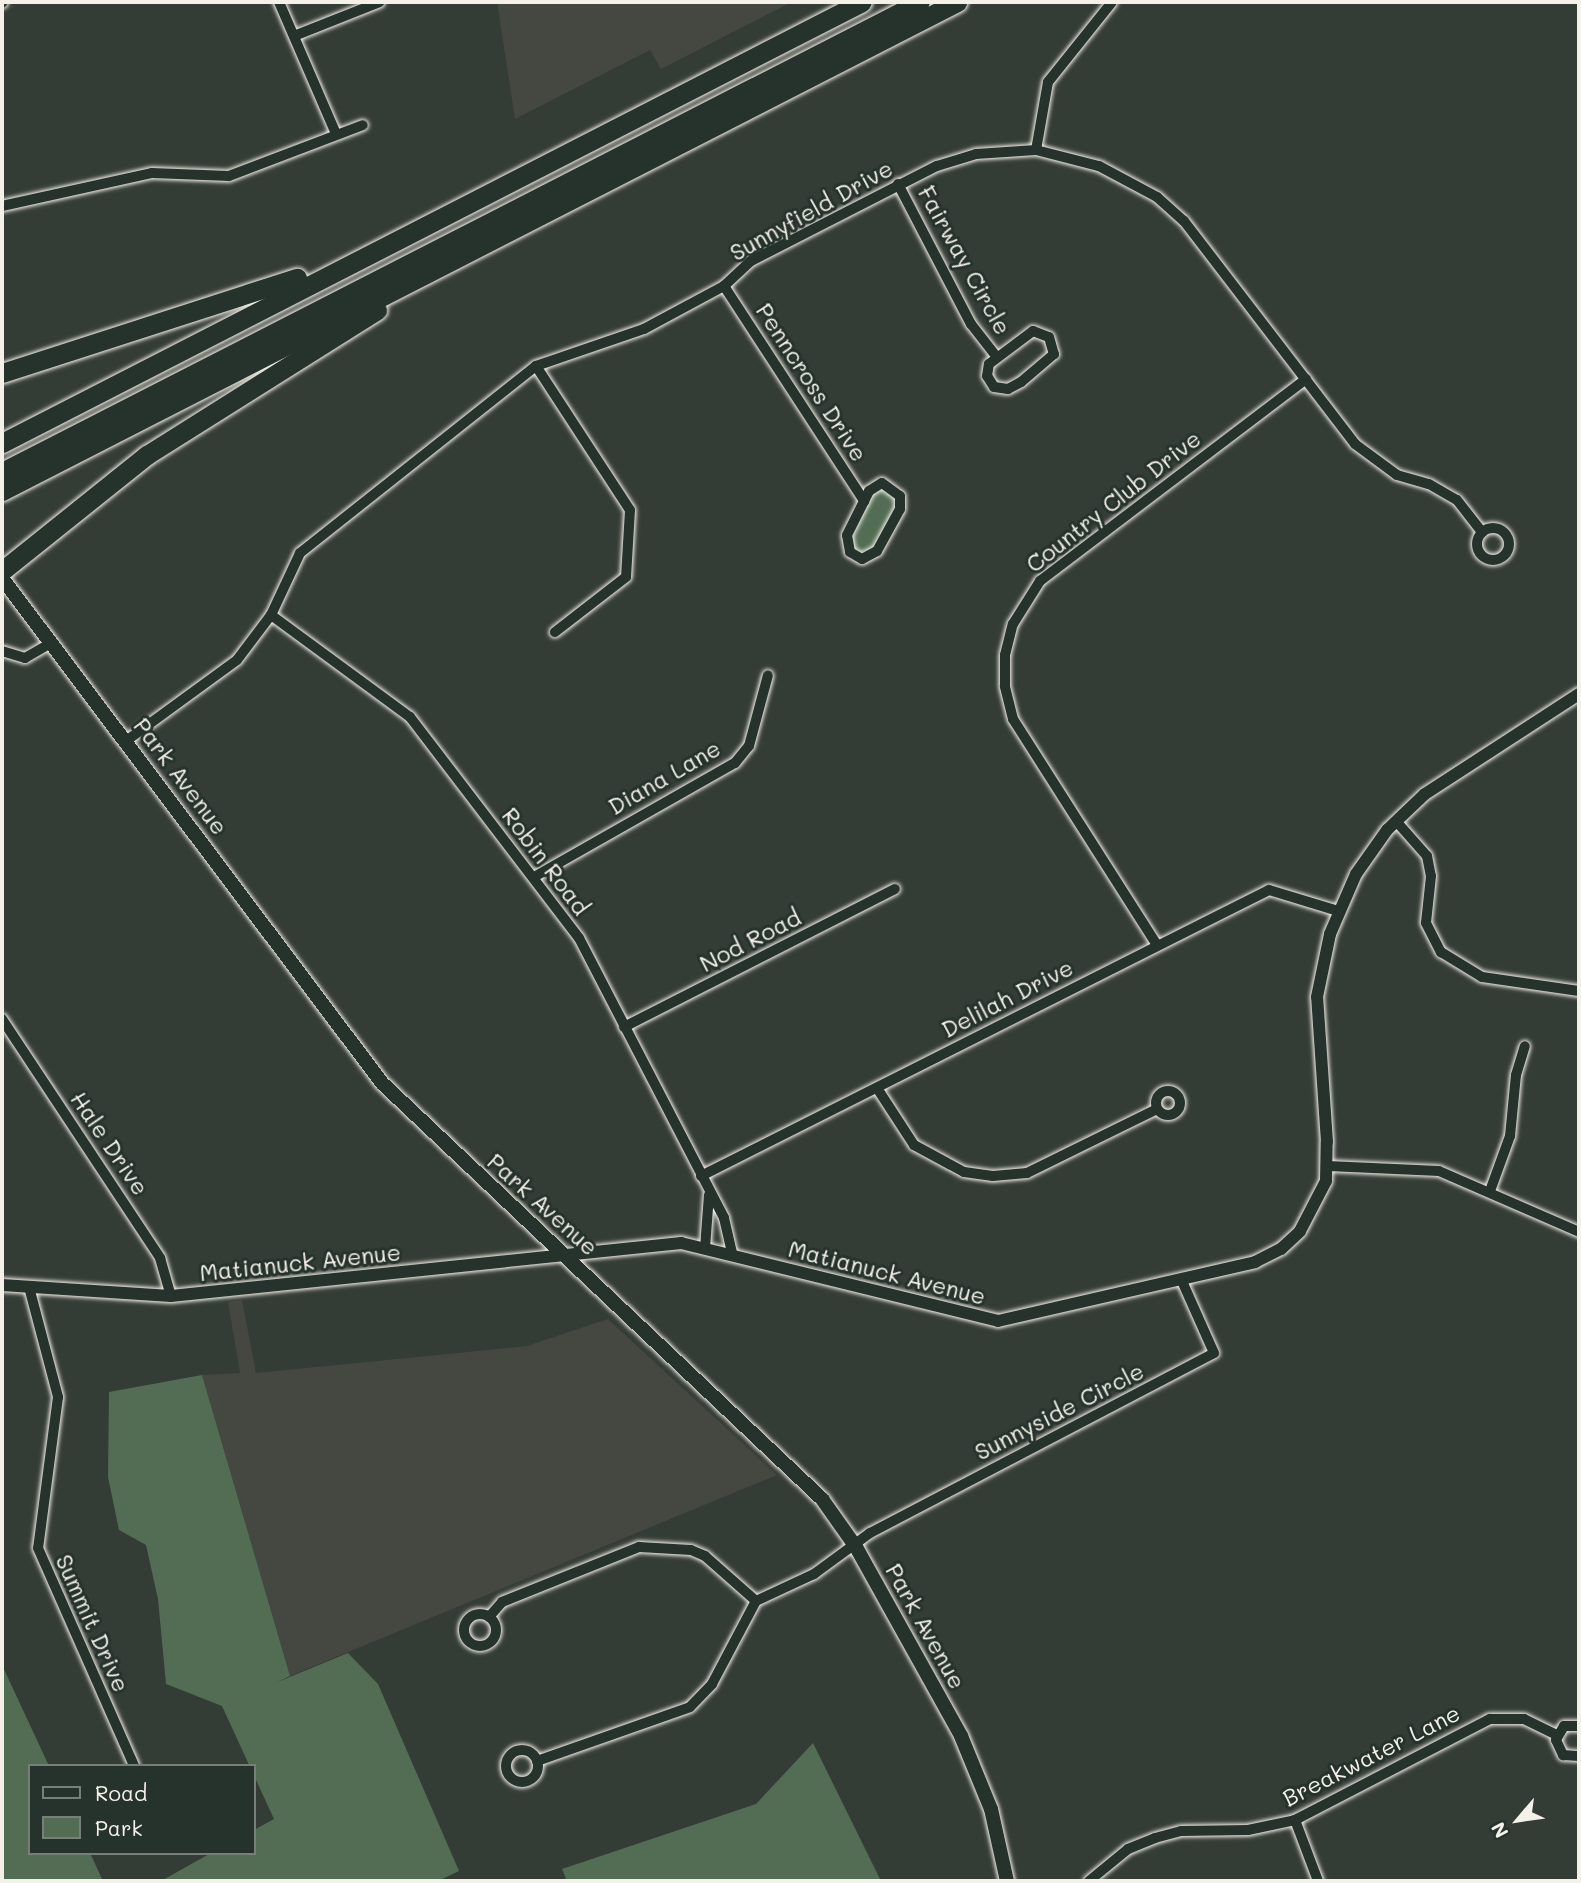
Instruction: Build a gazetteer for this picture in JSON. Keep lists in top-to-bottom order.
{
  "streets": {
    "main road": ["Park Avenue"],
    "street": [
      "Sunnyfield Drive",
      "Fairway Circle",
      "Penncross Drive",
      "Country Club Drive",
      "Diana Lane",
      "Robin Road",
      "Nod Road",
      "Delilah Drive",
      "Hale Drive",
      "Matianuck Avenue",
      "Sunnyside Circle",
      "Summit Drive",
      "Breakwater Lane"
    ]
  },
  "crossings": [
    ["Sunnyfield Drive", "Fairway Circle"],
    ["Sunnyfield Drive", "Penncross Drive"],
    ["Sunnyfield Drive", "Country Club Drive"],
    ["Sunnyfield Drive", "Park Avenue"],
    ["Sunnyfield Drive", "Robin Road"],
    ["Country Club Drive", "Delilah Drive"],
    ["Park Avenue", "Matianuck Avenue"],
    ["Park Avenue", "Sunnyside Circle"],
    ["Diana Lane", "Robin Road"],
    ["Robin Road", "Nod Road"],
    ["Robin Road", "Delilah Drive"],
    ["Robin Road", "Matianuck Avenue"],
    ["Delilah Drive", "Matianuck Avenue"],
    ["Hale Drive", "Matianuck Avenue"],
    ["Matianuck Avenue", "Sunnyside Circle"],
    ["Matianuck Avenue", "Summit Drive"]
  ],
  "legend": ["Road", "Park"],
  "north": "bottom left"
}
